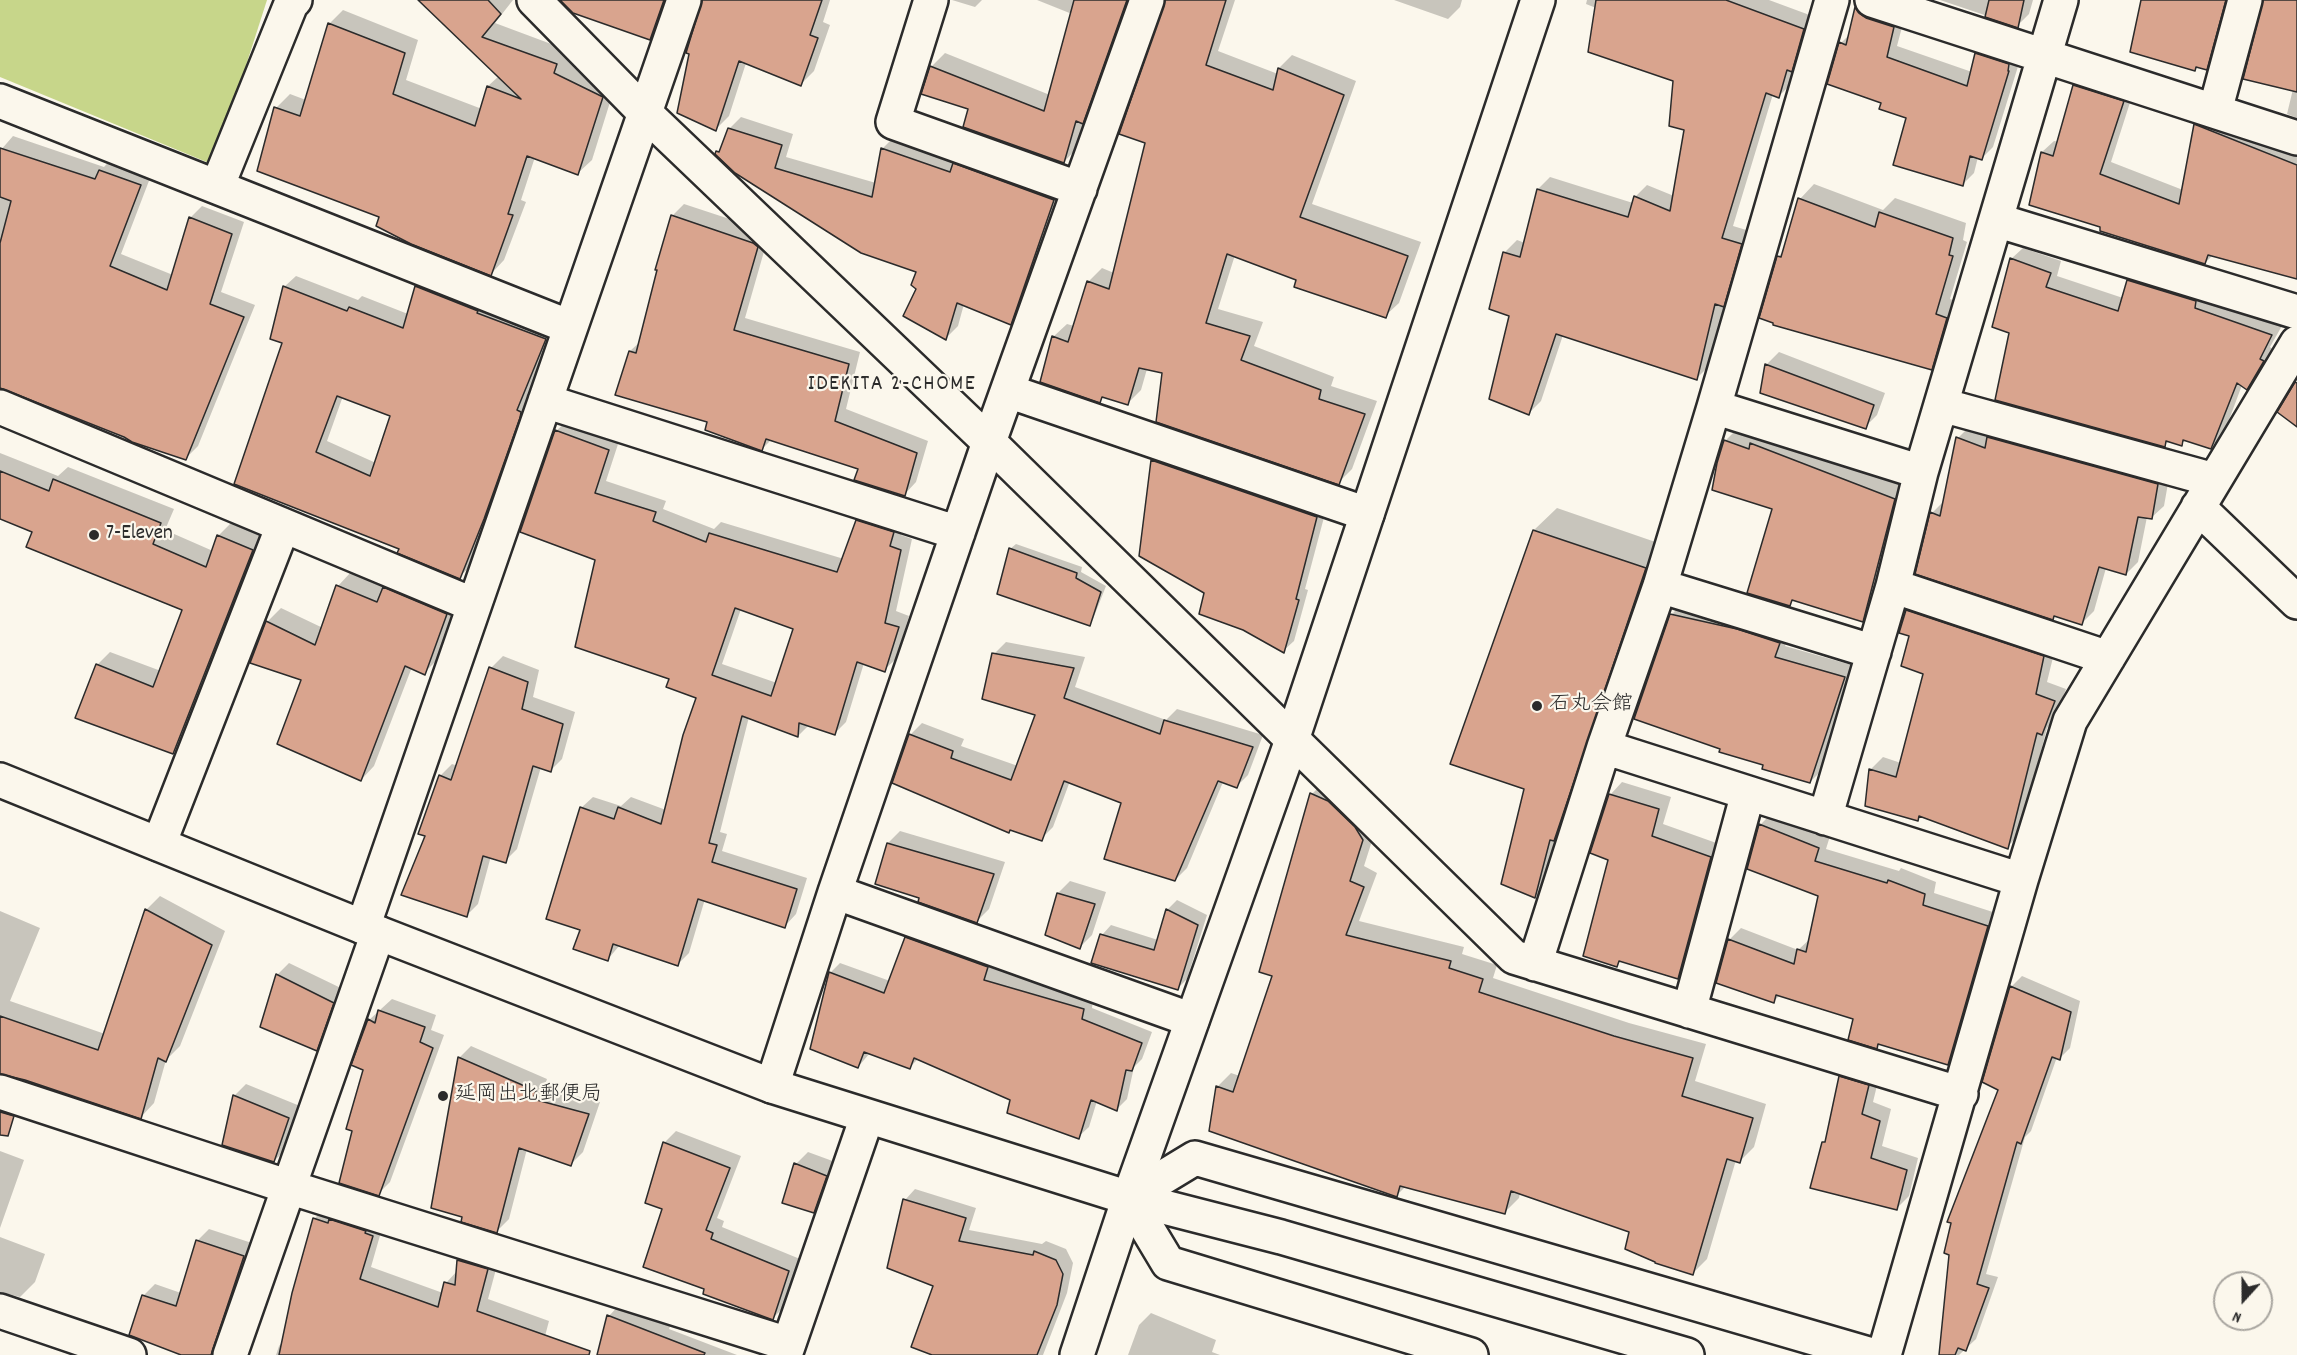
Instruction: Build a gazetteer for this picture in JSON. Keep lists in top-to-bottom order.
{
  "districts": ["IDEKITA 2-CHOME"],
  "places": ["7-Eleven", "石丸会館", "延岡出北郵便局"],
  "north": "bottom"
}
